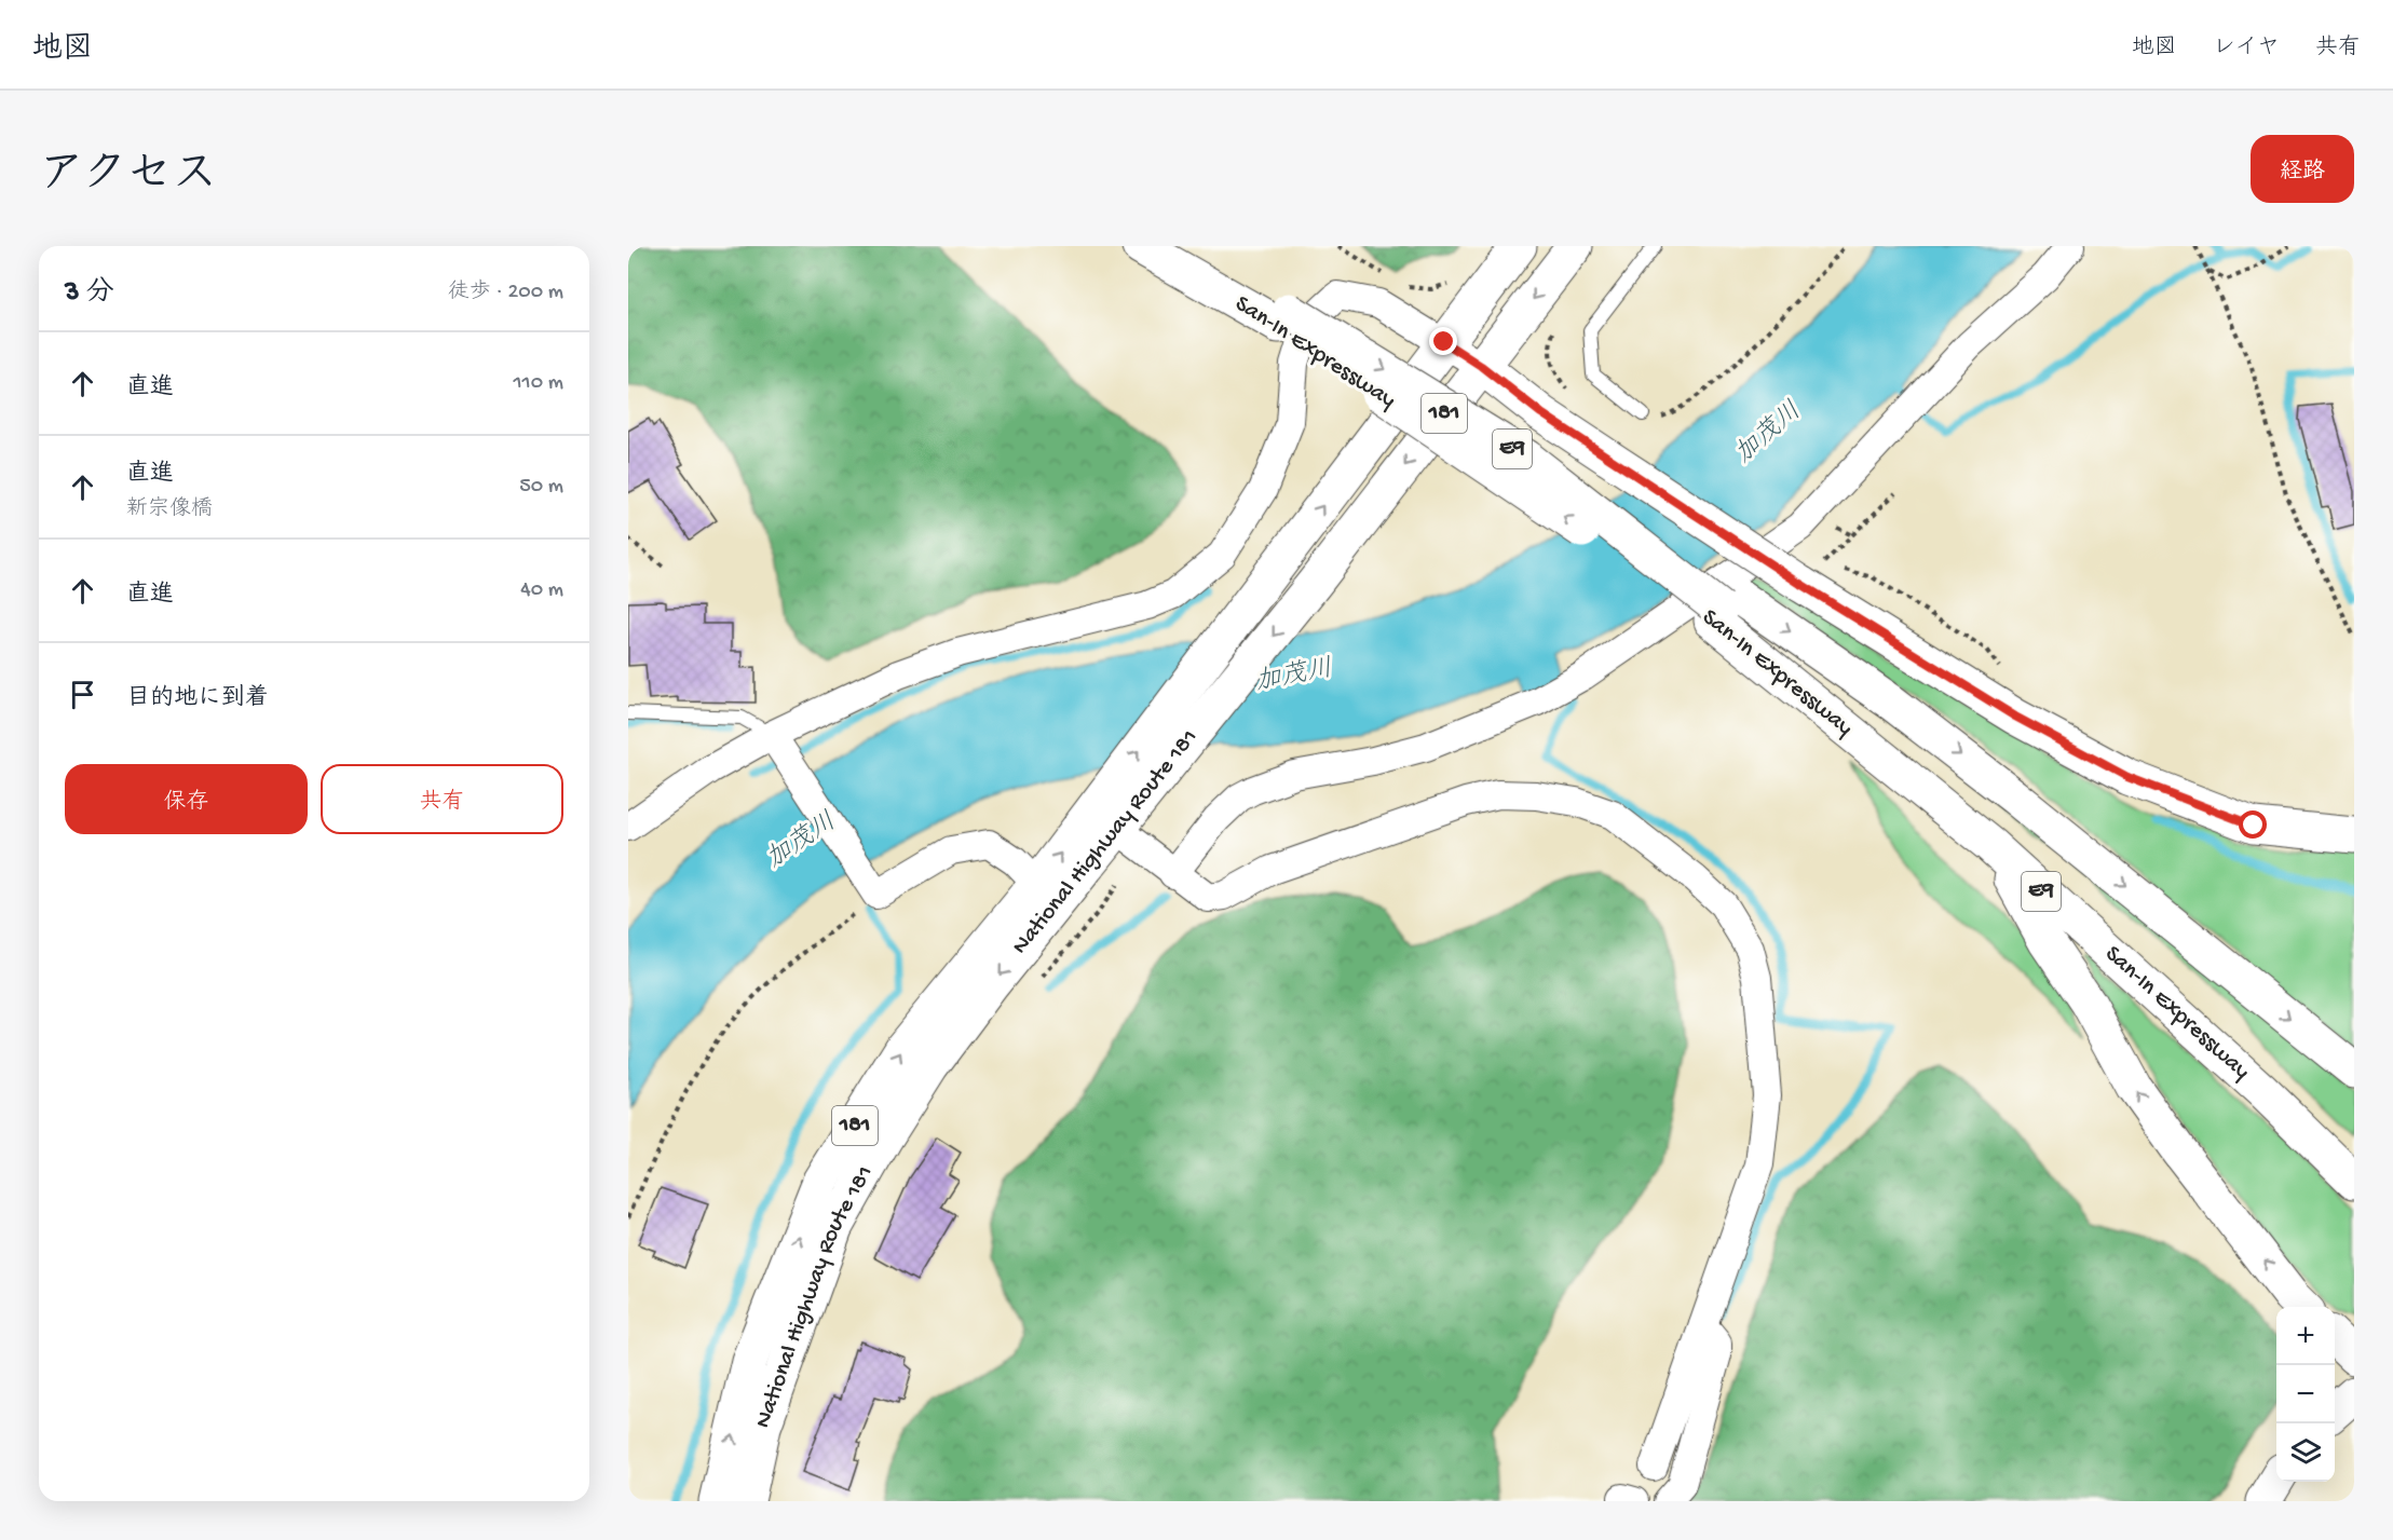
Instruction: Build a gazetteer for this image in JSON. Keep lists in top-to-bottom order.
{
  "streets": {
    "main road": [
      "San-In Expressway",
      "181",
      "E9",
      "National Highway Route 181"
    ]
  },
  "water": ["加茂川"],
  "page": {
    "header": "地図",
    "nav": ["地図", "レイヤ", "共有"],
    "title": "アクセス",
    "buttons": [
      "経路",
      ["保存", "共有"]
    ],
    "heading": ["3 分", "徒歩 · 200 m"],
    "list": [
      ["直進", "110 m"],
      ["直進", "新宗像橋", "50 m"],
      ["直進", "40 m"],
      "目的地に到着"
    ],
    "map_buttons": ["+", "−"]
  }
}
